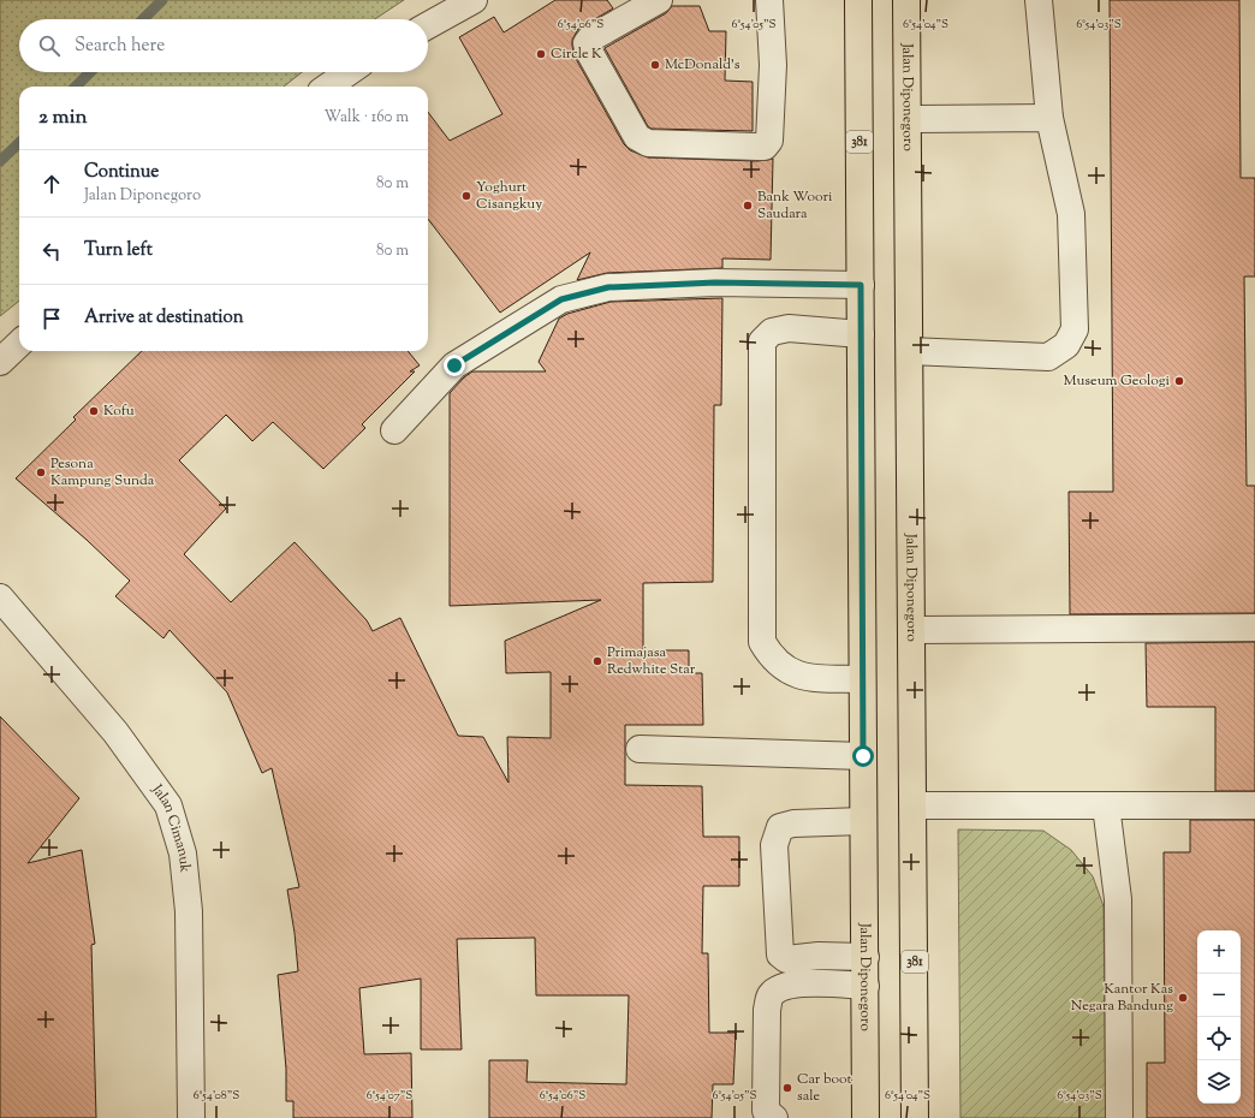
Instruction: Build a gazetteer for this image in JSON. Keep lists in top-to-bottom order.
{
  "streets": {
    "main road": ["Jalan Diponegoro", "381"],
    "street": ["Jalan Cimanuk"]
  },
  "places": [
    "Circle K",
    "McDonald's",
    "Yoghurt Cisangkuy",
    "Bank Woori Saudara",
    "Museum Geologi",
    "Kofu",
    "Pesona Kampung Sunda",
    "Primajasa Redwhite Star",
    "Kantor Kas Negara Bandung",
    "Car boot sale"
  ],
  "page": {
    "search": "Search here",
    "heading": ["2 min", "Walk · 160 m"],
    "list": [
      ["Continue", "Jalan Diponegoro", "80 m"],
      ["Turn left", "80 m"],
      "Arrive at destination"
    ],
    "map_buttons": ["+", "−"]
  },
  "coordinates": [
    "6°54'06\"S",
    "6°54'05\"S",
    "6°54'04\"S",
    "6°54'03\"S",
    "6°54'08\"S",
    "6°54'07\"S"
  ]
}
